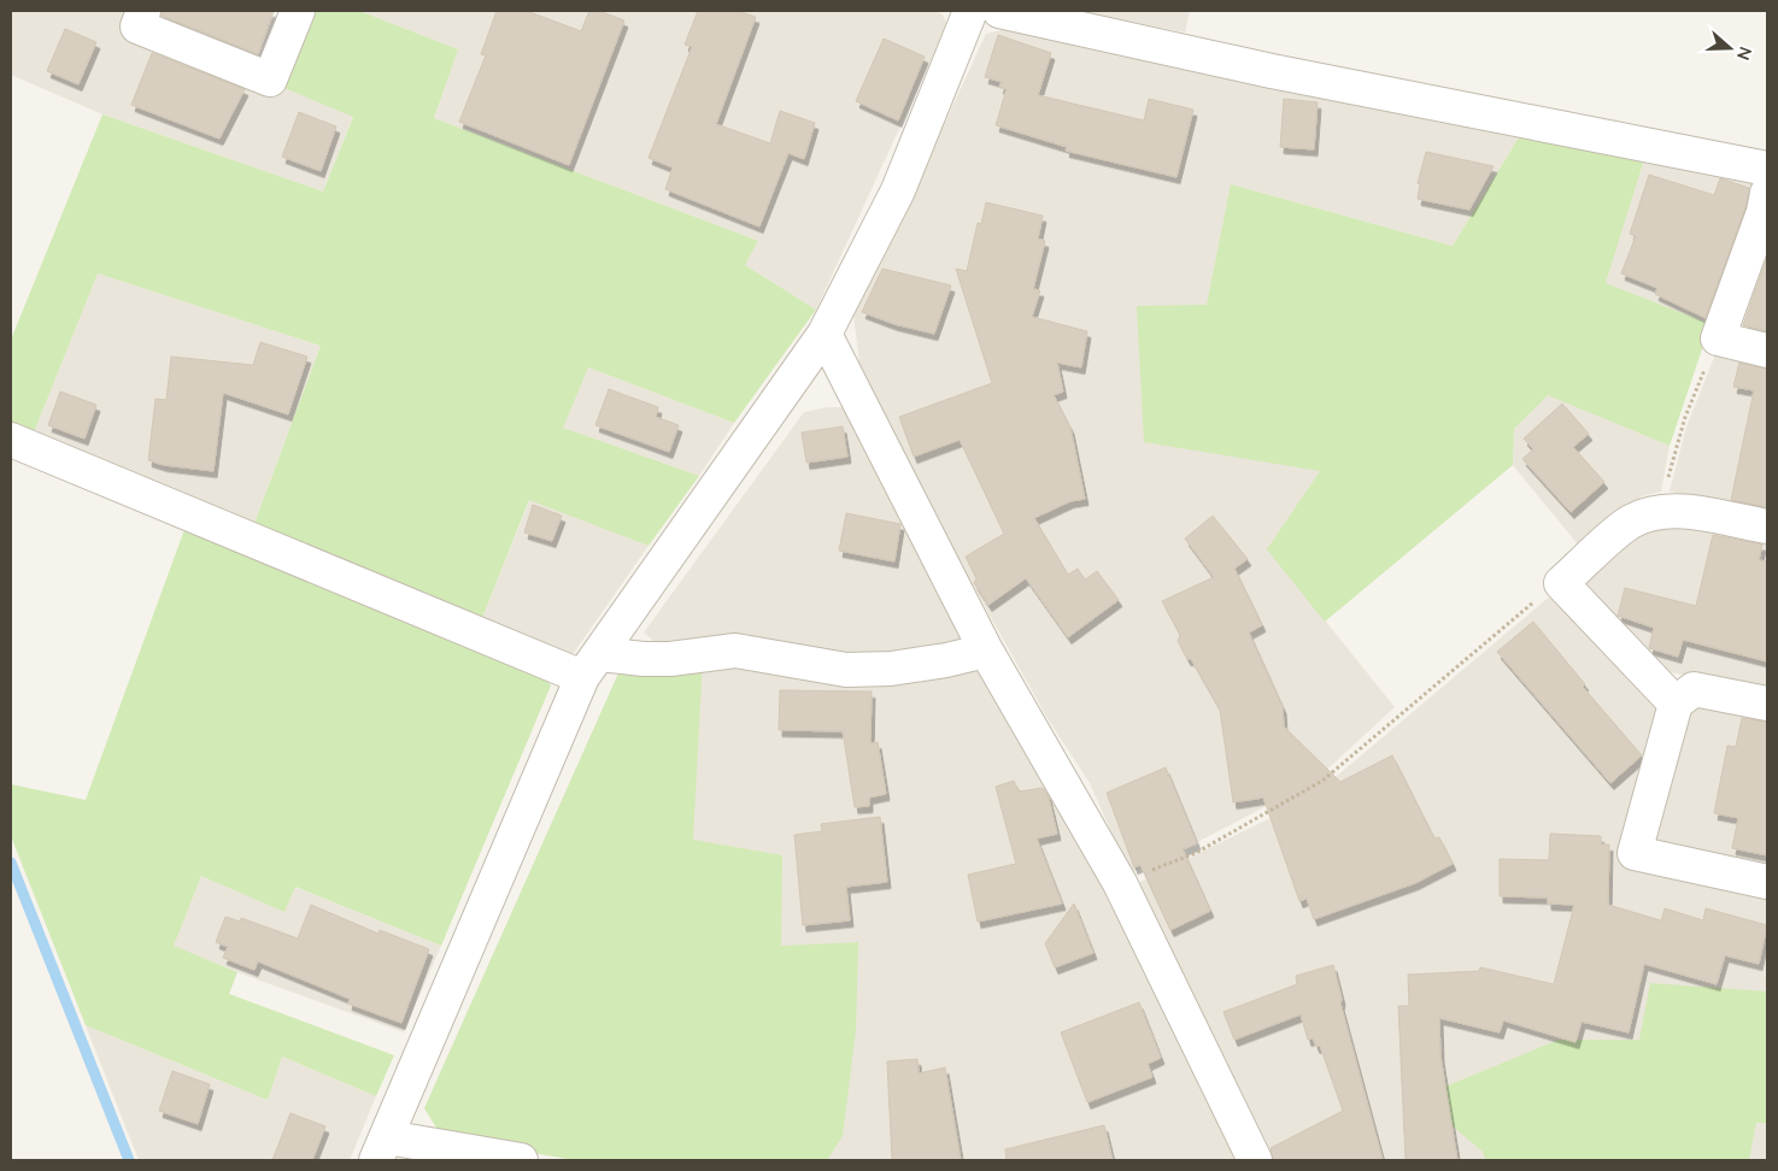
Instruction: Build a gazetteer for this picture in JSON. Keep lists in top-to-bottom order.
{
  "north": "right"
}
